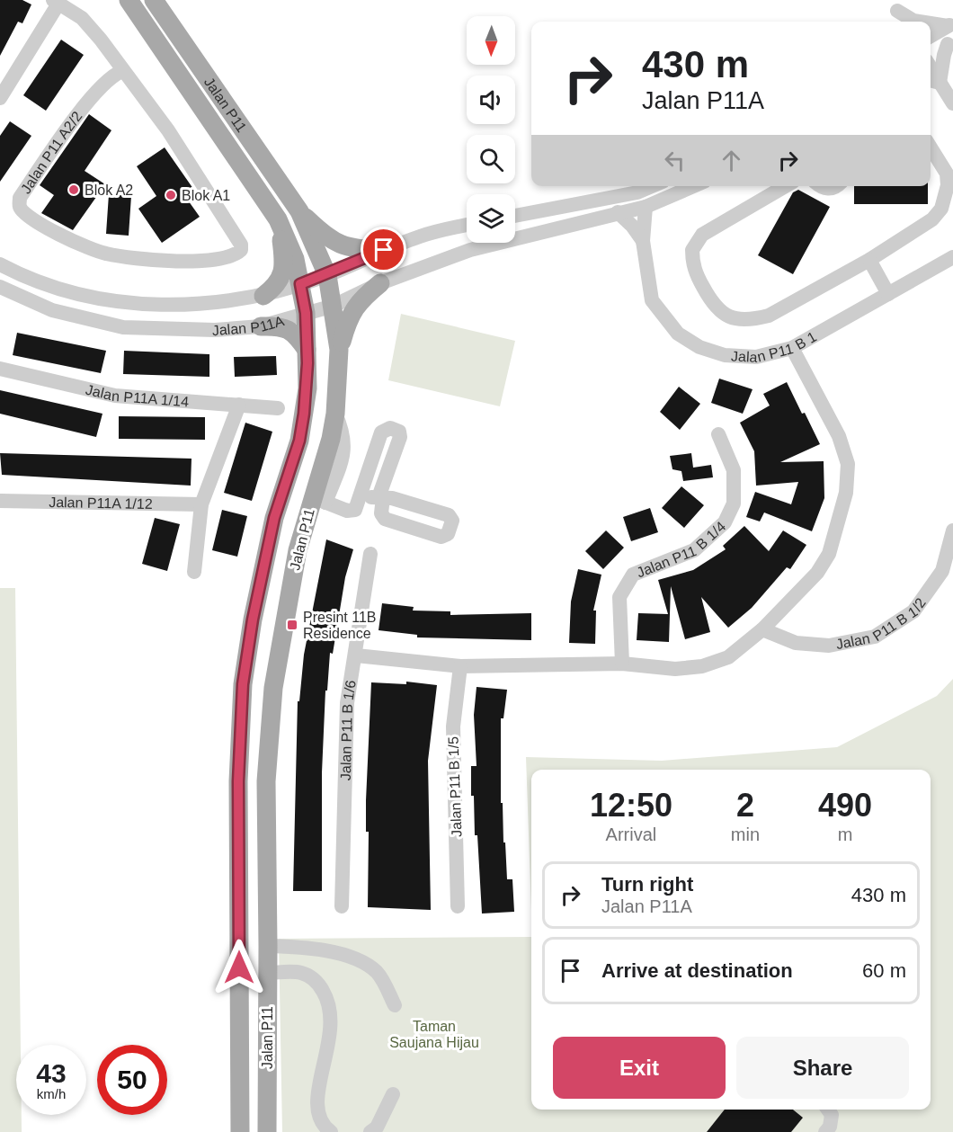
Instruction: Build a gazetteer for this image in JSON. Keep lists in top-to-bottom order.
{
  "streets": {
    "main road": ["Jalan P11"],
    "street": [
      "Jalan P11 A2/2",
      "Jalan P11A",
      "Jalan P11 B 1",
      "Jalan P11A 1/14",
      "Jalan P11A 1/12",
      "Jalan P11 B 1/4",
      "Jalan P11 B 1/2",
      "Jalan P11 B 1/6",
      "Jalan P11 B 1/5"
    ]
  },
  "crossings": [
    ["Jalan P11", "Jalan P11A"],
    ["Jalan P11A", "Jalan P11 B 1"]
  ],
  "parks": ["Taman Saujana Hijau"],
  "places": {
    "other": ["Blok A2", "Blok A1"],
    "transit": ["Presint 11B Residence"]
  },
  "north": "bottom",
  "page": {
    "turn": ["430 m", "Jalan P11A"],
    "eta": [
      "12:50",
      "Arrival",
      "2",
      "min",
      "490",
      "m"
    ],
    "list": [
      {
        "name": "Turn right",
        "note": "Jalan P11A",
        "value": "430 m"
      },
      {
        "name": "Arrive at destination",
        "value": "60 m"
      }
    ],
    "buttons": ["Exit", "Share"],
    "speed": "43 km/h",
    "limit": "50"
  }
}
